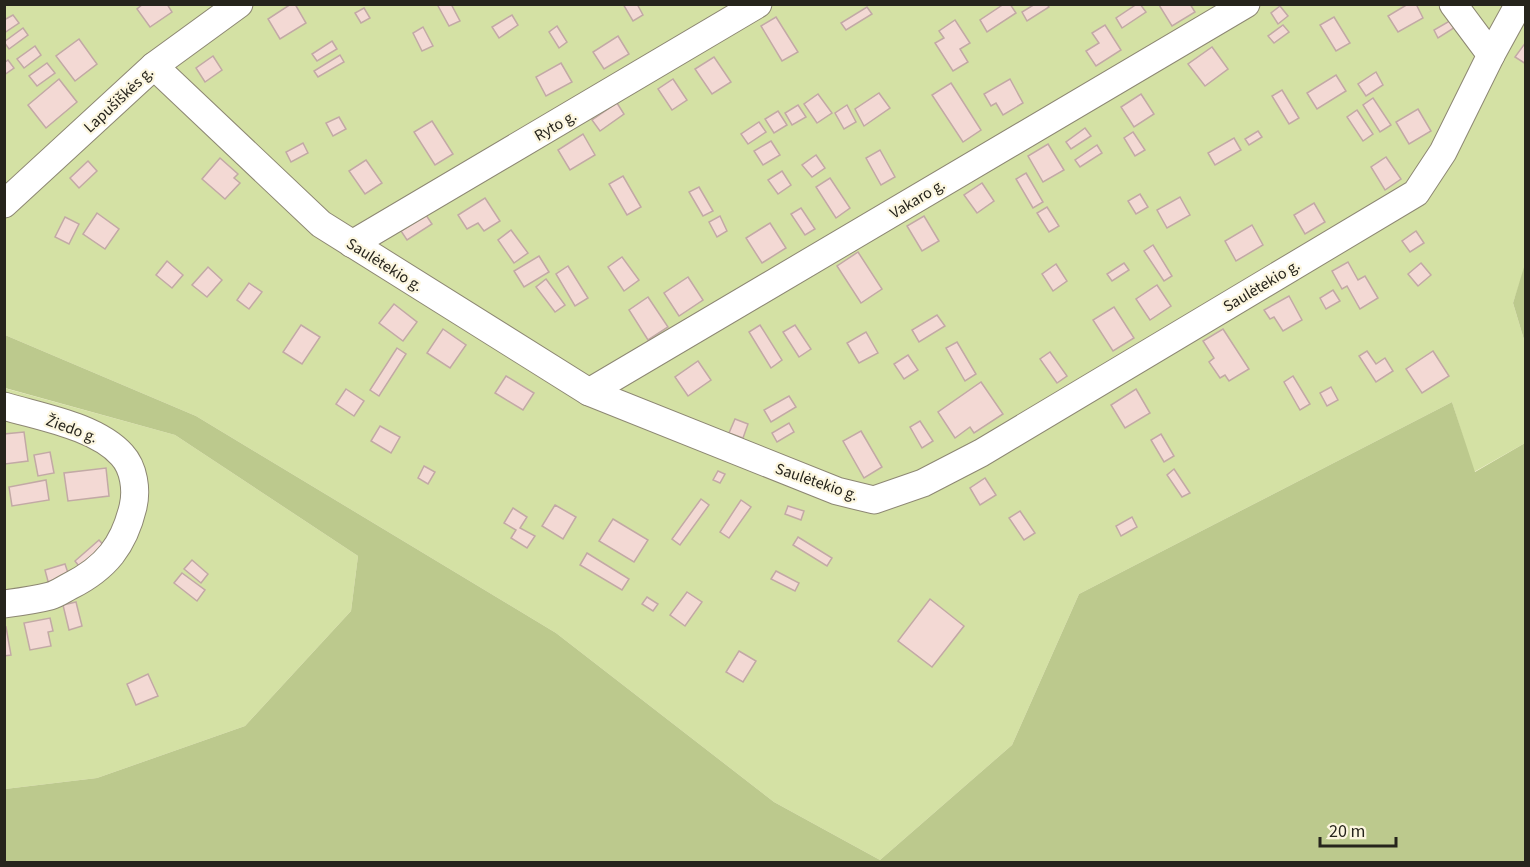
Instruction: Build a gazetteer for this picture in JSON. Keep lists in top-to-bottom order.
{
  "streets": {
    "street": [
      "Lapušiškės g.",
      "Ryto g.",
      "Vakaro g.",
      "Saulėtekio g.",
      "Žiedo g."
    ]
  },
  "crossings": [
    ["Lapušiškės g.", "Saulėtekio g."],
    ["Ryto g.", "Saulėtekio g."],
    ["Vakaro g.", "Saulėtekio g."]
  ],
  "scale_bar": "20 m"
}
